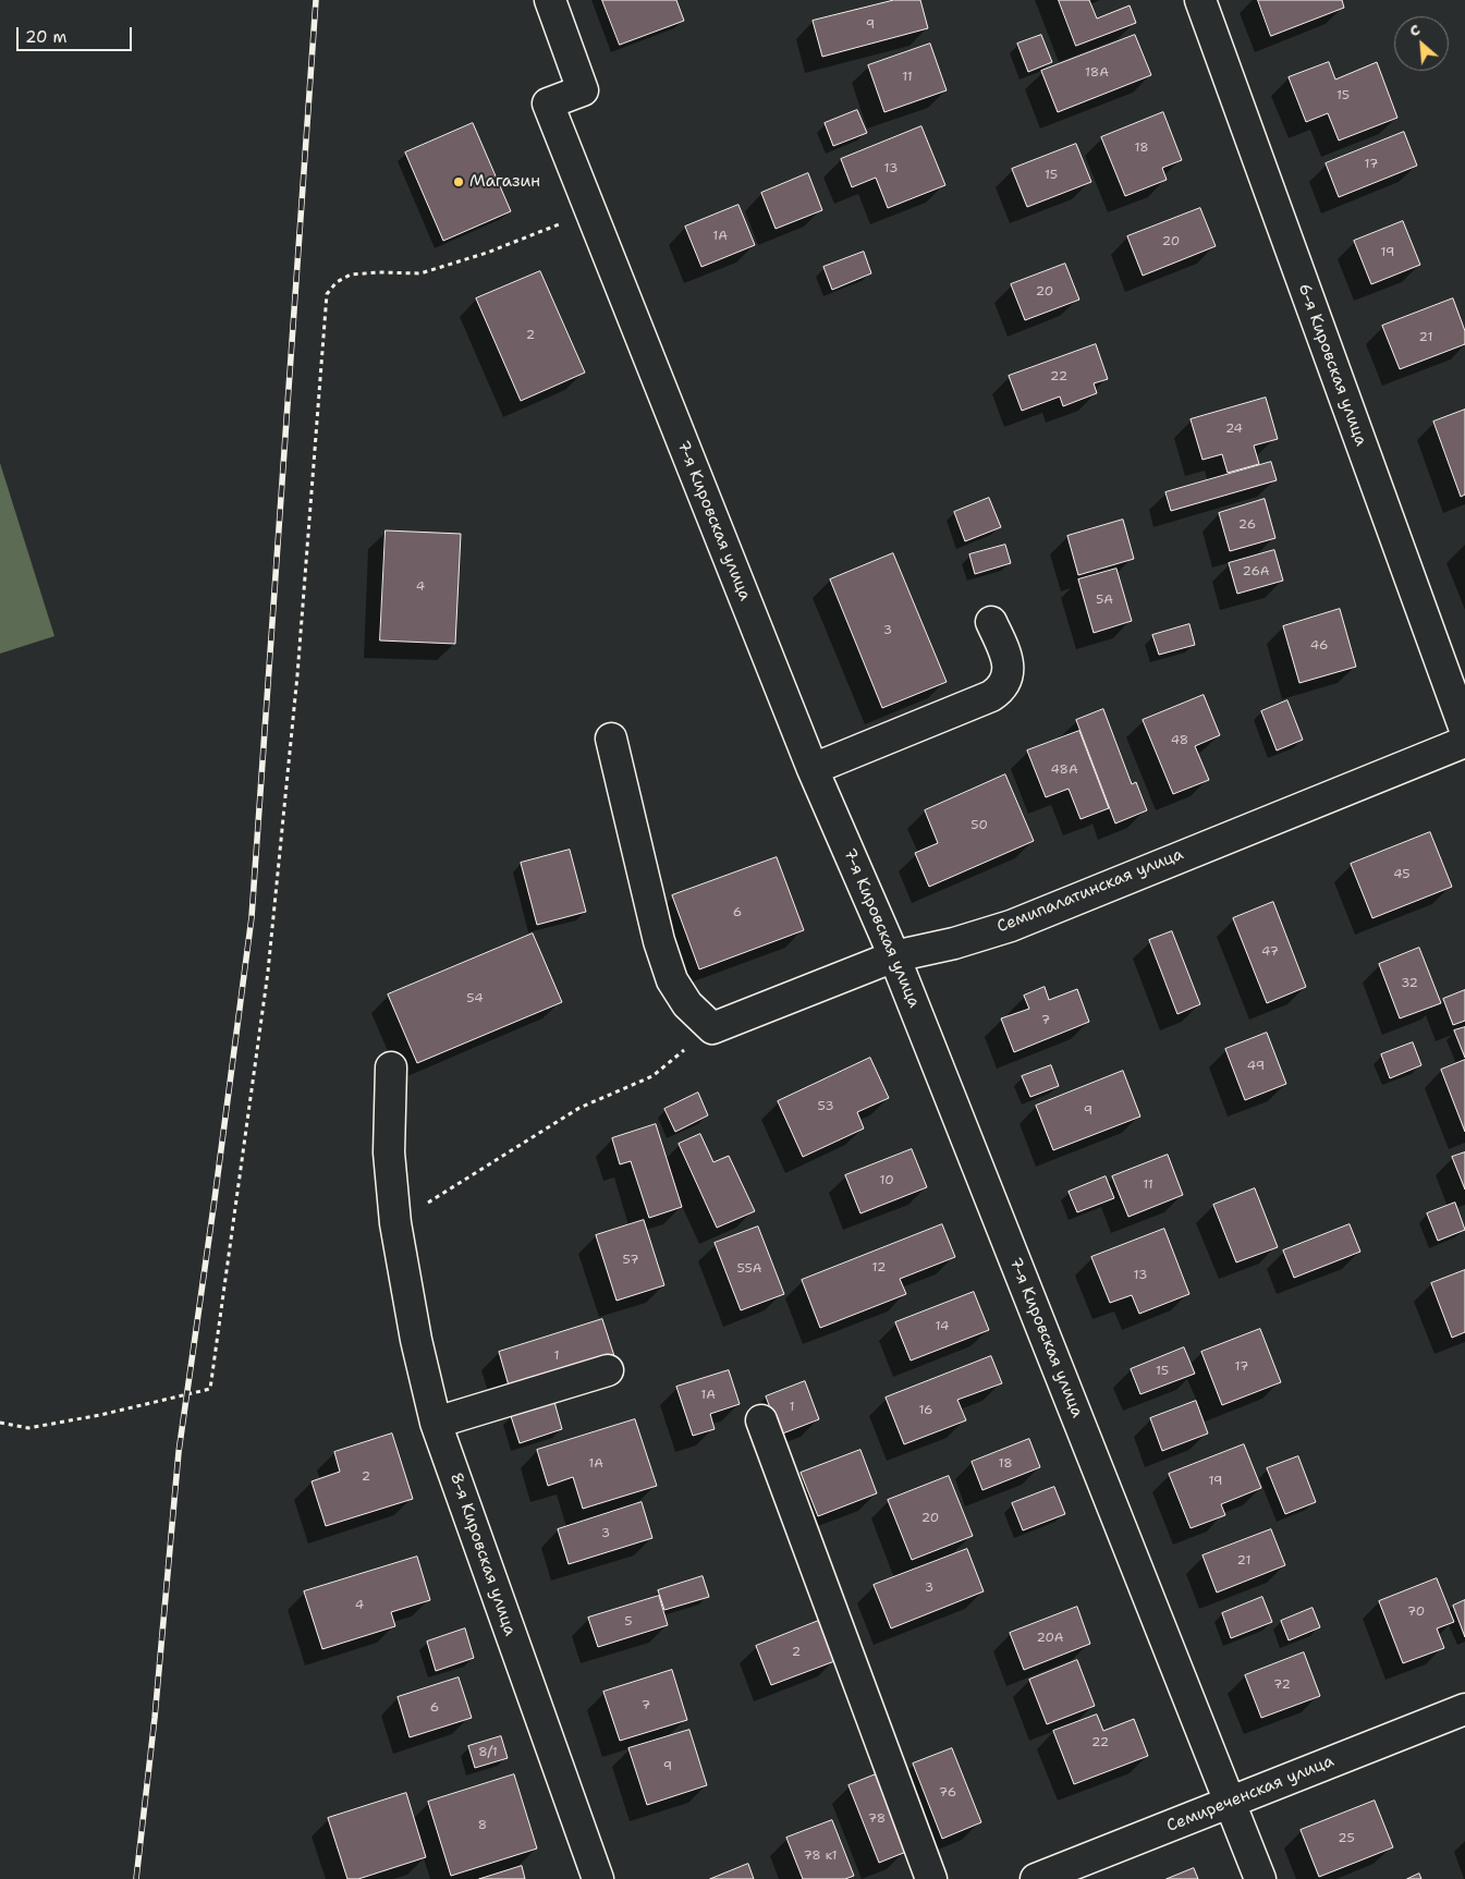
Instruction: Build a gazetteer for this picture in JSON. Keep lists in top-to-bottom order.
{
  "streets": {
    "street": [
      "6-я Кировская улица",
      "7-я Кировская улица",
      "Семипалатинская улица",
      "8-я Кировская улица",
      "Семиреченская улица"
    ]
  },
  "crossings": [
    ["7-я Кировская улица", "Семипалатинская улица"],
    ["7-я Кировская улица", "Семиреченская улица"]
  ],
  "places": ["Магазин"],
  "house_numbers": [
    "9",
    "18А",
    "11",
    "15",
    "18",
    "17",
    "13",
    "15",
    "1А",
    "20",
    "19",
    "20",
    "2",
    "21",
    "22",
    "24",
    "26",
    "26А",
    "4",
    "5А",
    "3",
    "46",
    "48",
    "48А",
    "50",
    "45",
    "6",
    "47",
    "32",
    "54",
    "7",
    "49",
    "53",
    "9",
    "10",
    "11",
    "57",
    "12",
    "55А",
    "13",
    "14",
    "1",
    "17",
    "15",
    "1А",
    "1",
    "16",
    "1А",
    "18",
    "2",
    "19",
    "20",
    "3",
    "21",
    "3",
    "4",
    "70",
    "5",
    "20А",
    "2",
    "72",
    "7",
    "6",
    "22",
    "8/1",
    "9",
    "76",
    "78",
    "8",
    "25",
    "78 к1"
  ],
  "scale_bar": "20 m",
  "north": "top left"
}
